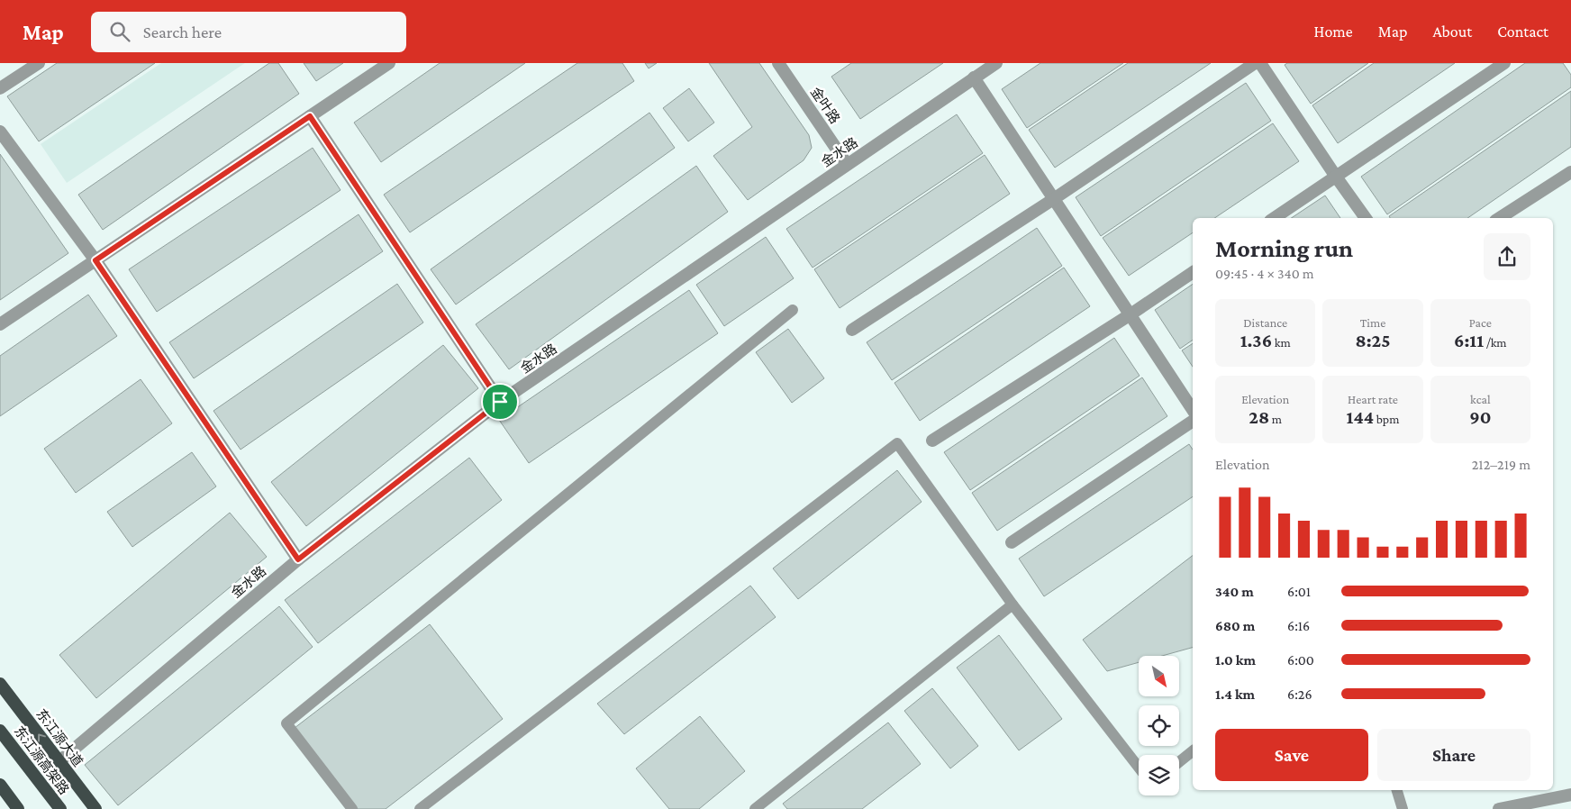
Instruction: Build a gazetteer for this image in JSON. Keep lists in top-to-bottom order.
{
  "streets": {
    "highway": ["东江源大道", "东江源高架路"],
    "street": ["金叶路", "金水路"]
  },
  "crossings": [
    ["金叶路", "金水路"],
    ["金水路", "东江源大道"]
  ],
  "one_way": ["东江源大道"],
  "north": "bottom right",
  "page": {
    "header": "Map",
    "search": "Search here",
    "nav": [
      "Home",
      "Map",
      "About",
      "Contact"
    ],
    "heading": ["Morning run", "09:45 · 4 × 340 m"],
    "stats": [
      ["Distance", "1.36 km"],
      ["Time", "8:25"],
      ["Pace", "6:11 /km"],
      ["Elevation", "28 m"],
      ["Heart rate", "144 bpm"],
      ["kcal", "90"]
    ],
    "chart": ["Elevation", "212–219 m"],
    "list": [
      {
        "name": "340 m",
        "note": "6:01"
      },
      {
        "name": "680 m",
        "note": "6:16"
      },
      {
        "name": "1.0 km",
        "note": "6:00"
      },
      {
        "name": "1.4 km",
        "note": "6:26"
      }
    ],
    "buttons": ["Save", "Share"]
  }
}
